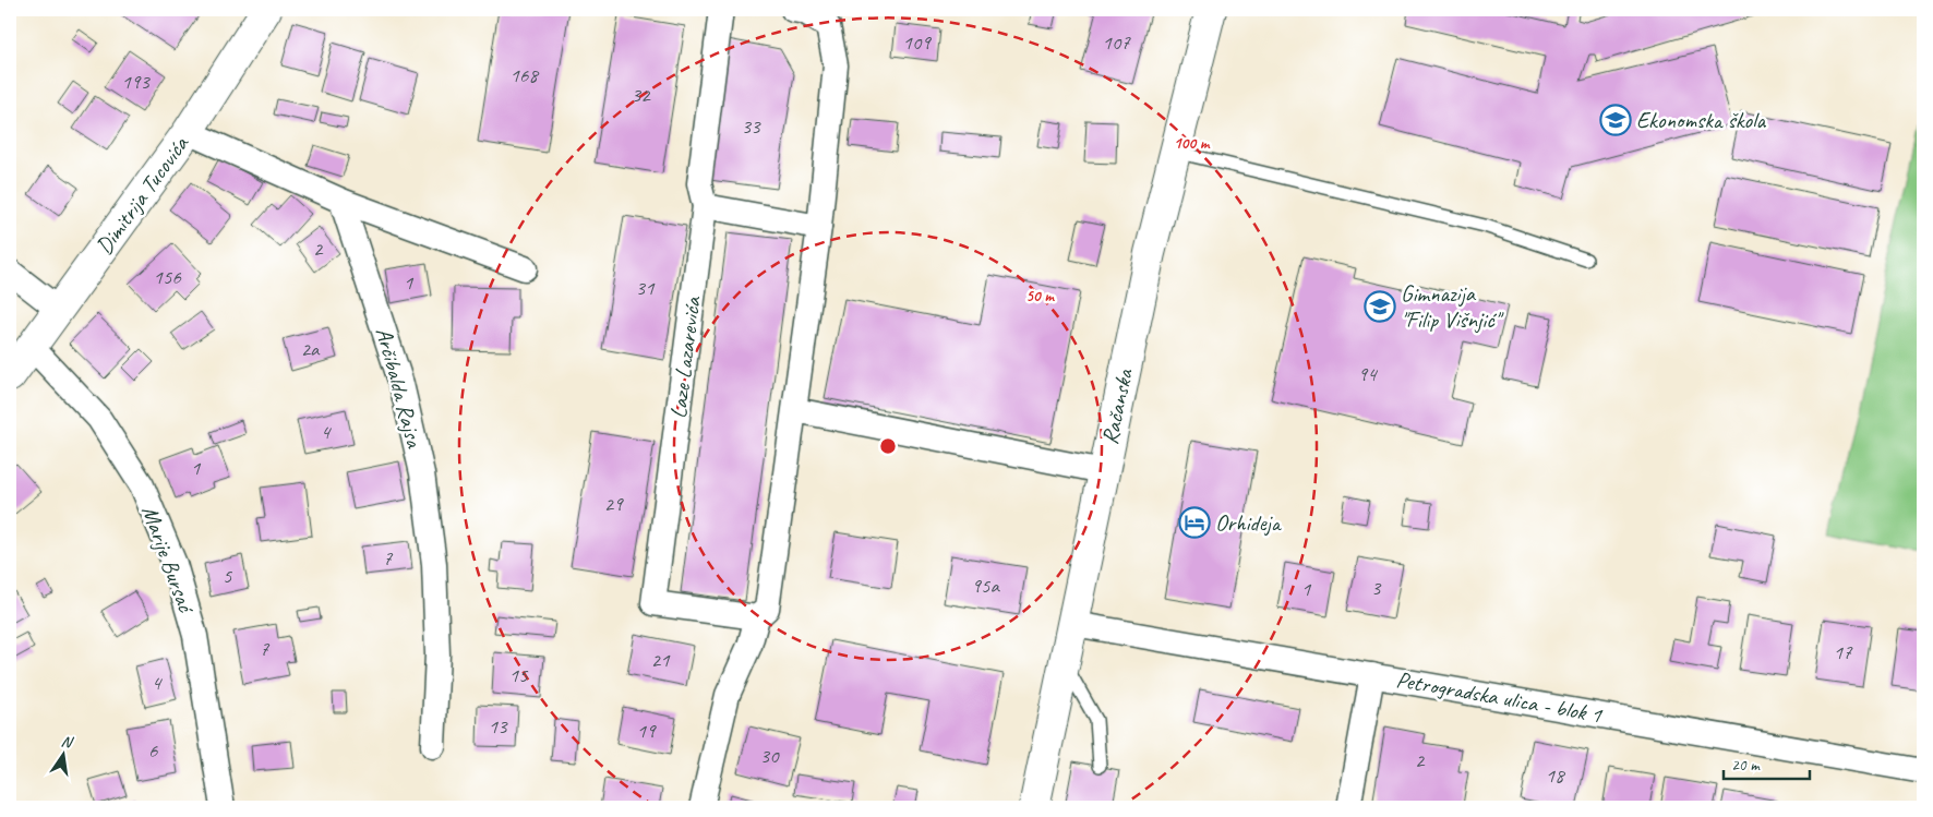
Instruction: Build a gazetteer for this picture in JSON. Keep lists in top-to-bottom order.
{
  "streets": {
    "main road": ["Dimitrija Tucovića", "Račanska"],
    "street": [
      "Laze Lazarevića",
      "Arčibalda Rajsa",
      "Marije Bursać",
      "Petrogradska ulica - blok 1"
    ]
  },
  "crossings": [
    ["Dimitrija Tucovića", "Marije Bursać"],
    ["Račanska", "Petrogradska ulica - blok 1"]
  ],
  "places": {
    "school or university": ["Ekonomska škola", "Gimnazija \"Filip Višnjić\""],
    "hotel": ["Orhideja"]
  },
  "house_numbers": [
    "109",
    "107",
    "168",
    "193",
    "32",
    "33",
    "2",
    "156",
    "1",
    "31",
    "2a",
    "94",
    "4",
    "1",
    "29",
    "7",
    "5",
    "95a",
    "3",
    "1",
    "7",
    "17",
    "21",
    "15",
    "4",
    "13",
    "19",
    "6",
    "30",
    "2",
    "18"
  ],
  "scale_bar": "20 m",
  "north": "top",
  "rings": ["100 m", "50 m"]
}
